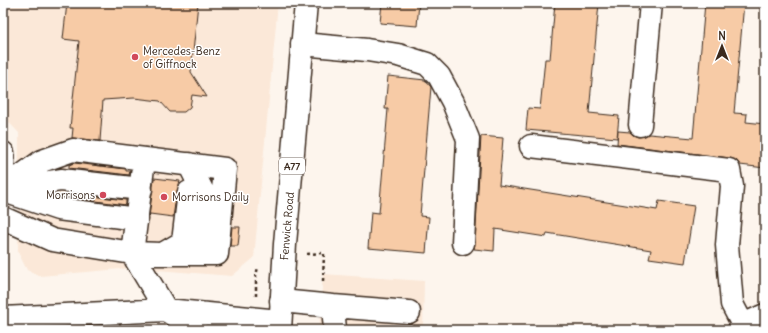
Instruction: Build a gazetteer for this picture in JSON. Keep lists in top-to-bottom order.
{
  "streets": {
    "street": ["A77", "Fenwick Road"]
  },
  "places": ["Mercedes-Benz of Giffnock", "Morrisons", "Morrisons Daily"],
  "north": "top"
}
